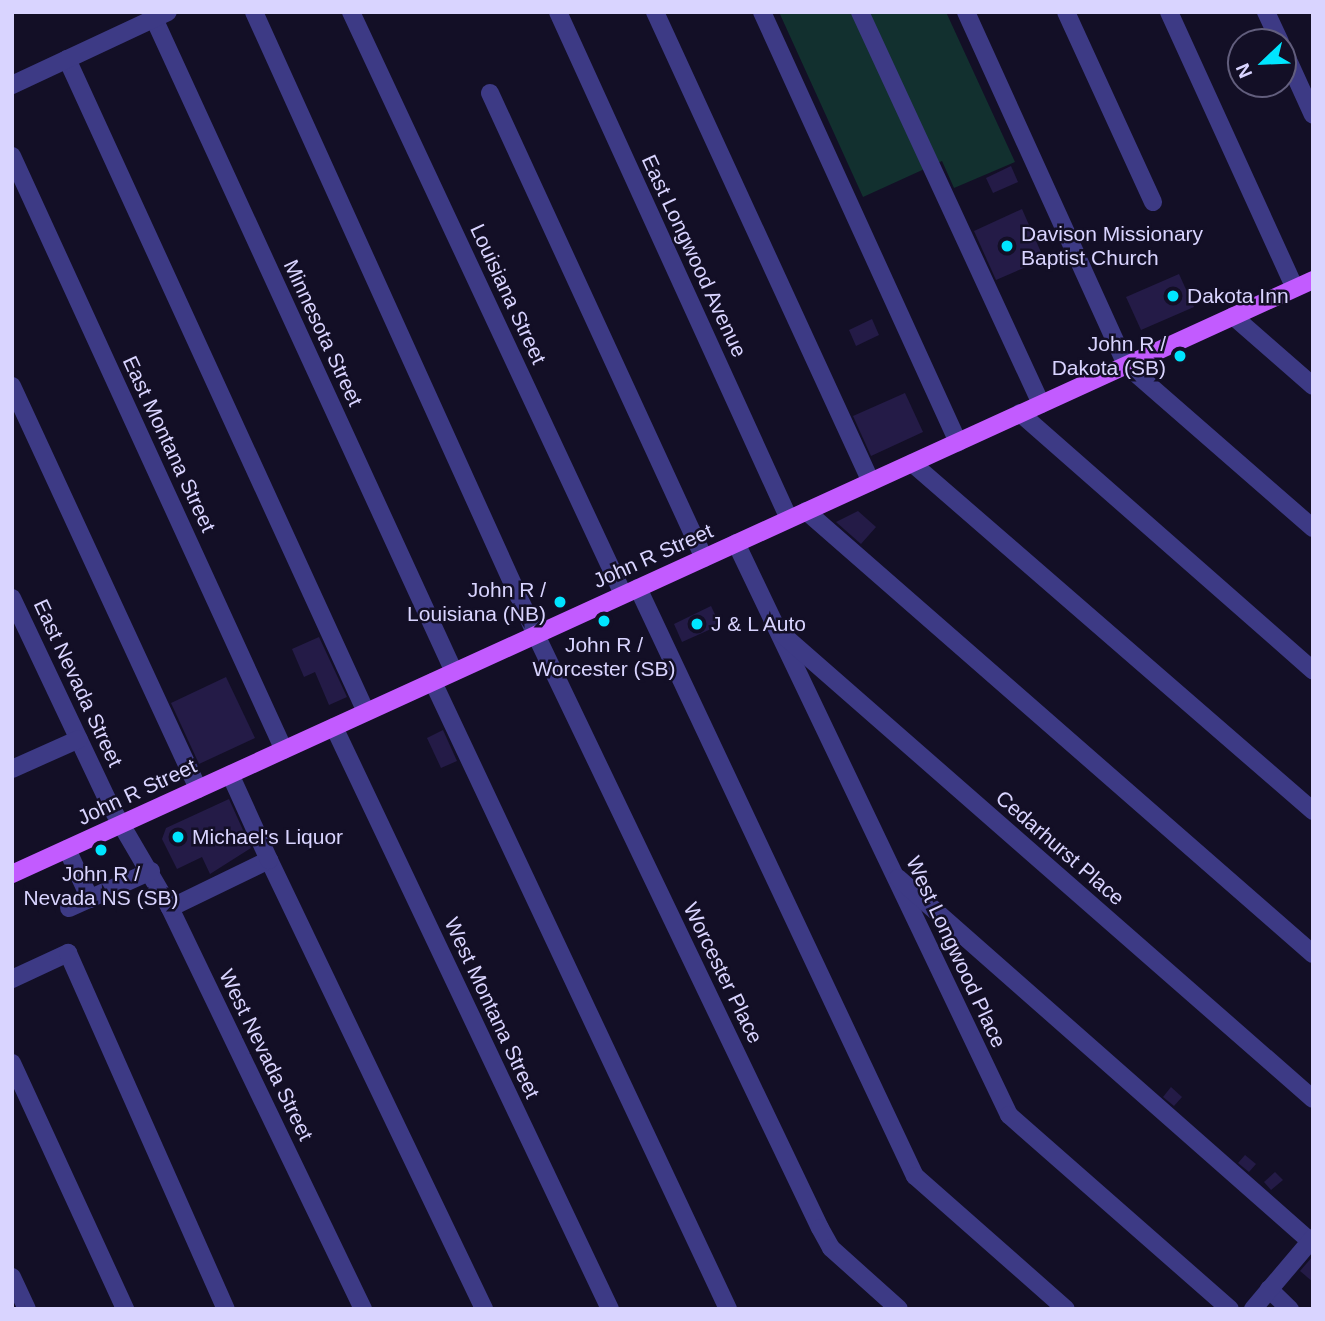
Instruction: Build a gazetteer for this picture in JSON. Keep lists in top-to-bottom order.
{
  "streets": {
    "main road": ["John R Street"],
    "street": [
      "East Longwood Avenue",
      "Louisiana Street",
      "Minnesota Street",
      "East Montana Street",
      "East Nevada Street",
      "Cedarhurst Place",
      "West Longwood Place",
      "Worcester Place",
      "West Montana Street",
      "West Nevada Street"
    ]
  },
  "crossings": [
    ["East Longwood Avenue", "John R Street"],
    ["Louisiana Street", "John R Street"],
    ["Minnesota Street", "John R Street"],
    ["East Montana Street", "John R Street"],
    ["John R Street", "East Nevada Street"],
    ["John R Street", "West Longwood Place"],
    ["John R Street", "Worcester Place"],
    ["John R Street", "West Montana Street"],
    ["John R Street", "West Nevada Street"],
    ["East Nevada Street", "West Nevada Street"],
    ["Cedarhurst Place", "West Longwood Place"]
  ],
  "places": [
    "Davison Missionary Baptist Church",
    "Dakota Inn",
    "John R / Dakota (SB)",
    "John R / Louisiana (NB)",
    "John R / Worcester (SB)",
    "J & L Auto",
    "Michael's Liquor",
    "John R / Nevada NS (SB)"
  ],
  "north": "bottom left"
}
